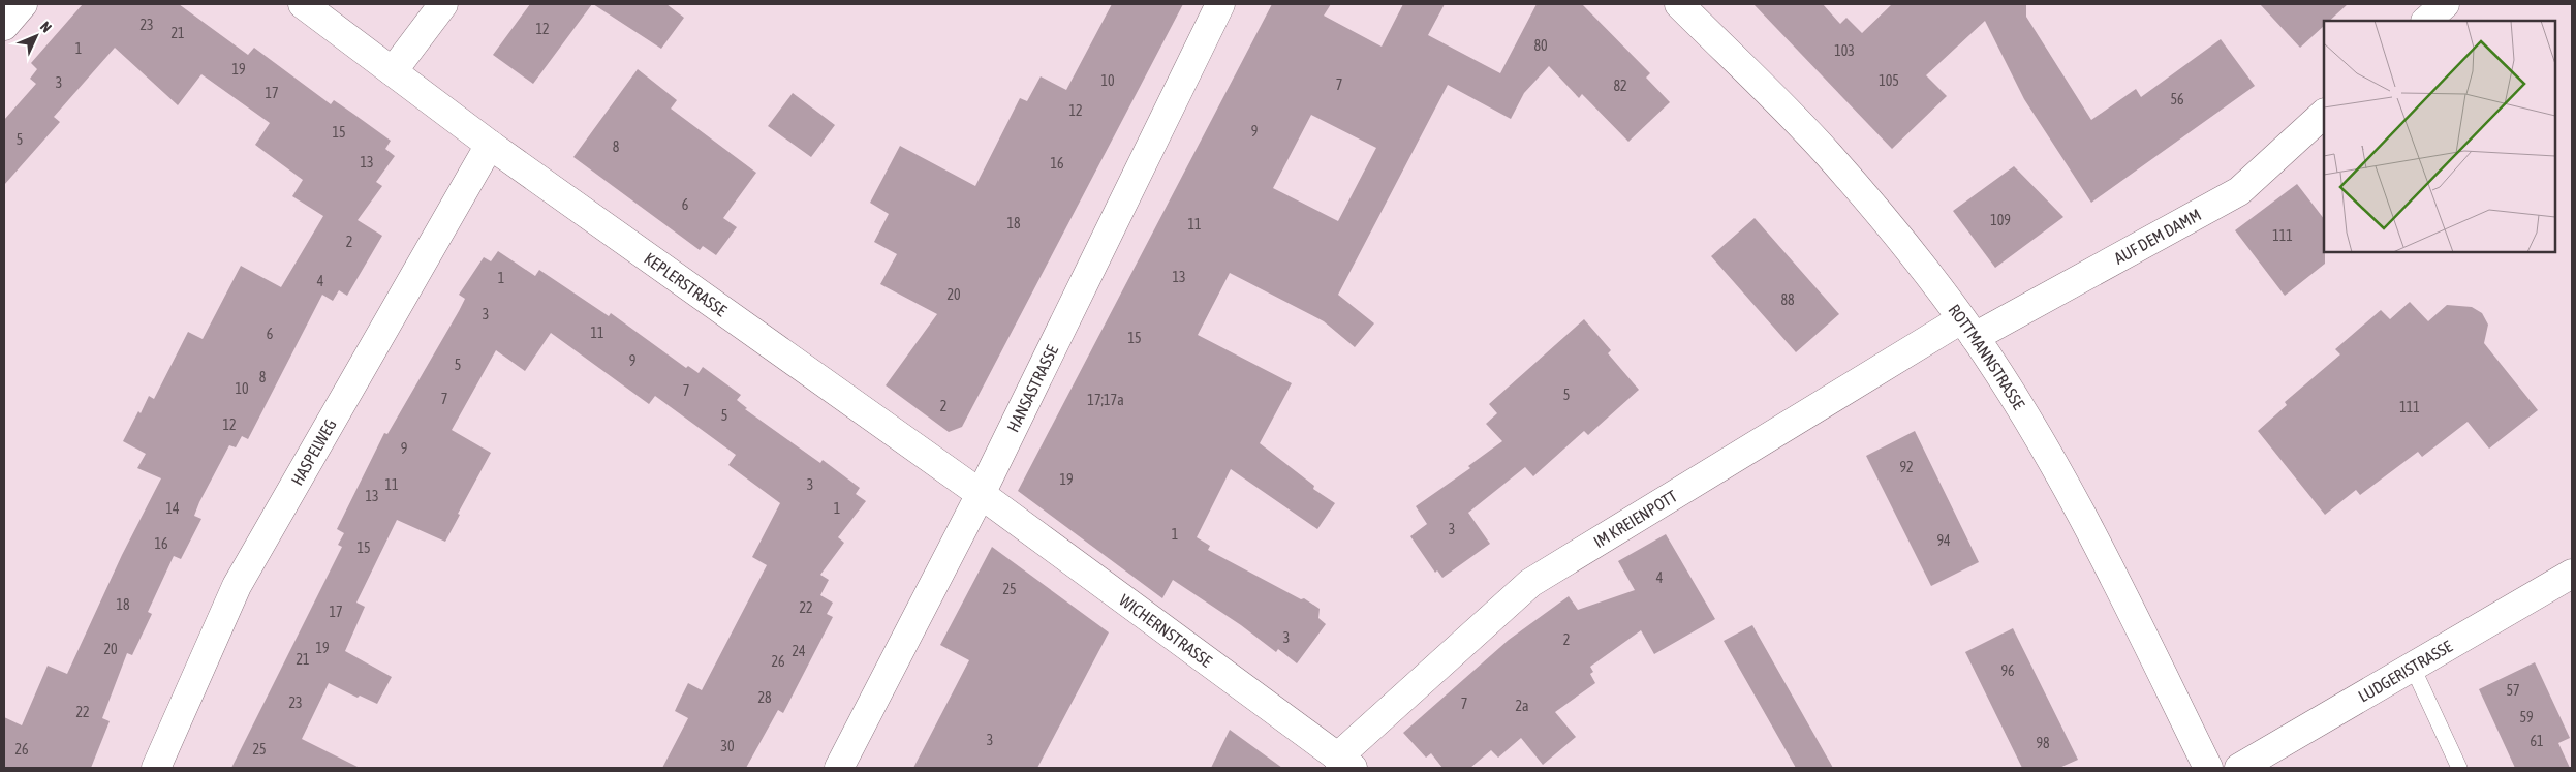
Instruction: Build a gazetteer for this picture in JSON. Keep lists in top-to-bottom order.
{
  "streets": {
    "street": [
      "AUF DEM DAMM",
      "KEPLERSTRASSE",
      "ROTTMANNSTRASSE",
      "HANSASTRASSE",
      "HASPELWEG",
      "IM KREIENPOTT",
      "WICHERNSTRASSE",
      "LUDGERISTRASSE"
    ]
  },
  "crossings": [
    ["AUF DEM DAMM", "ROTTMANNSTRASSE"],
    ["AUF DEM DAMM", "IM KREIENPOTT"],
    ["KEPLERSTRASSE", "HANSASTRASSE"],
    ["KEPLERSTRASSE", "HASPELWEG"],
    ["KEPLERSTRASSE", "WICHERNSTRASSE"],
    ["ROTTMANNSTRASSE", "IM KREIENPOTT"],
    ["HANSASTRASSE", "WICHERNSTRASSE"],
    ["IM KREIENPOTT", "WICHERNSTRASSE"]
  ],
  "house_numbers": [
    "23",
    "12",
    "21",
    "80",
    "1",
    "103",
    "19",
    "10",
    "105",
    "3",
    "7",
    "82",
    "17",
    "56",
    "12",
    "9",
    "15",
    "5",
    "8",
    "13",
    "16",
    "6",
    "109",
    "18",
    "11",
    "111",
    "2",
    "13",
    "1",
    "4",
    "20",
    "88",
    "3",
    "11",
    "6",
    "15",
    "9",
    "5",
    "8",
    "10",
    "7",
    "5",
    "7",
    "17;17a",
    "2",
    "111",
    "5",
    "12",
    "9",
    "92",
    "19",
    "11",
    "3",
    "13",
    "14",
    "1",
    "3",
    "1",
    "94",
    "16",
    "15",
    "4",
    "25",
    "18",
    "22",
    "17",
    "3",
    "2",
    "19",
    "20",
    "24",
    "21",
    "26",
    "96",
    "57",
    "28",
    "23",
    "7",
    "2a",
    "22",
    "59",
    "3",
    "61",
    "98",
    "30",
    "26",
    "25"
  ],
  "north": "top right"
}
